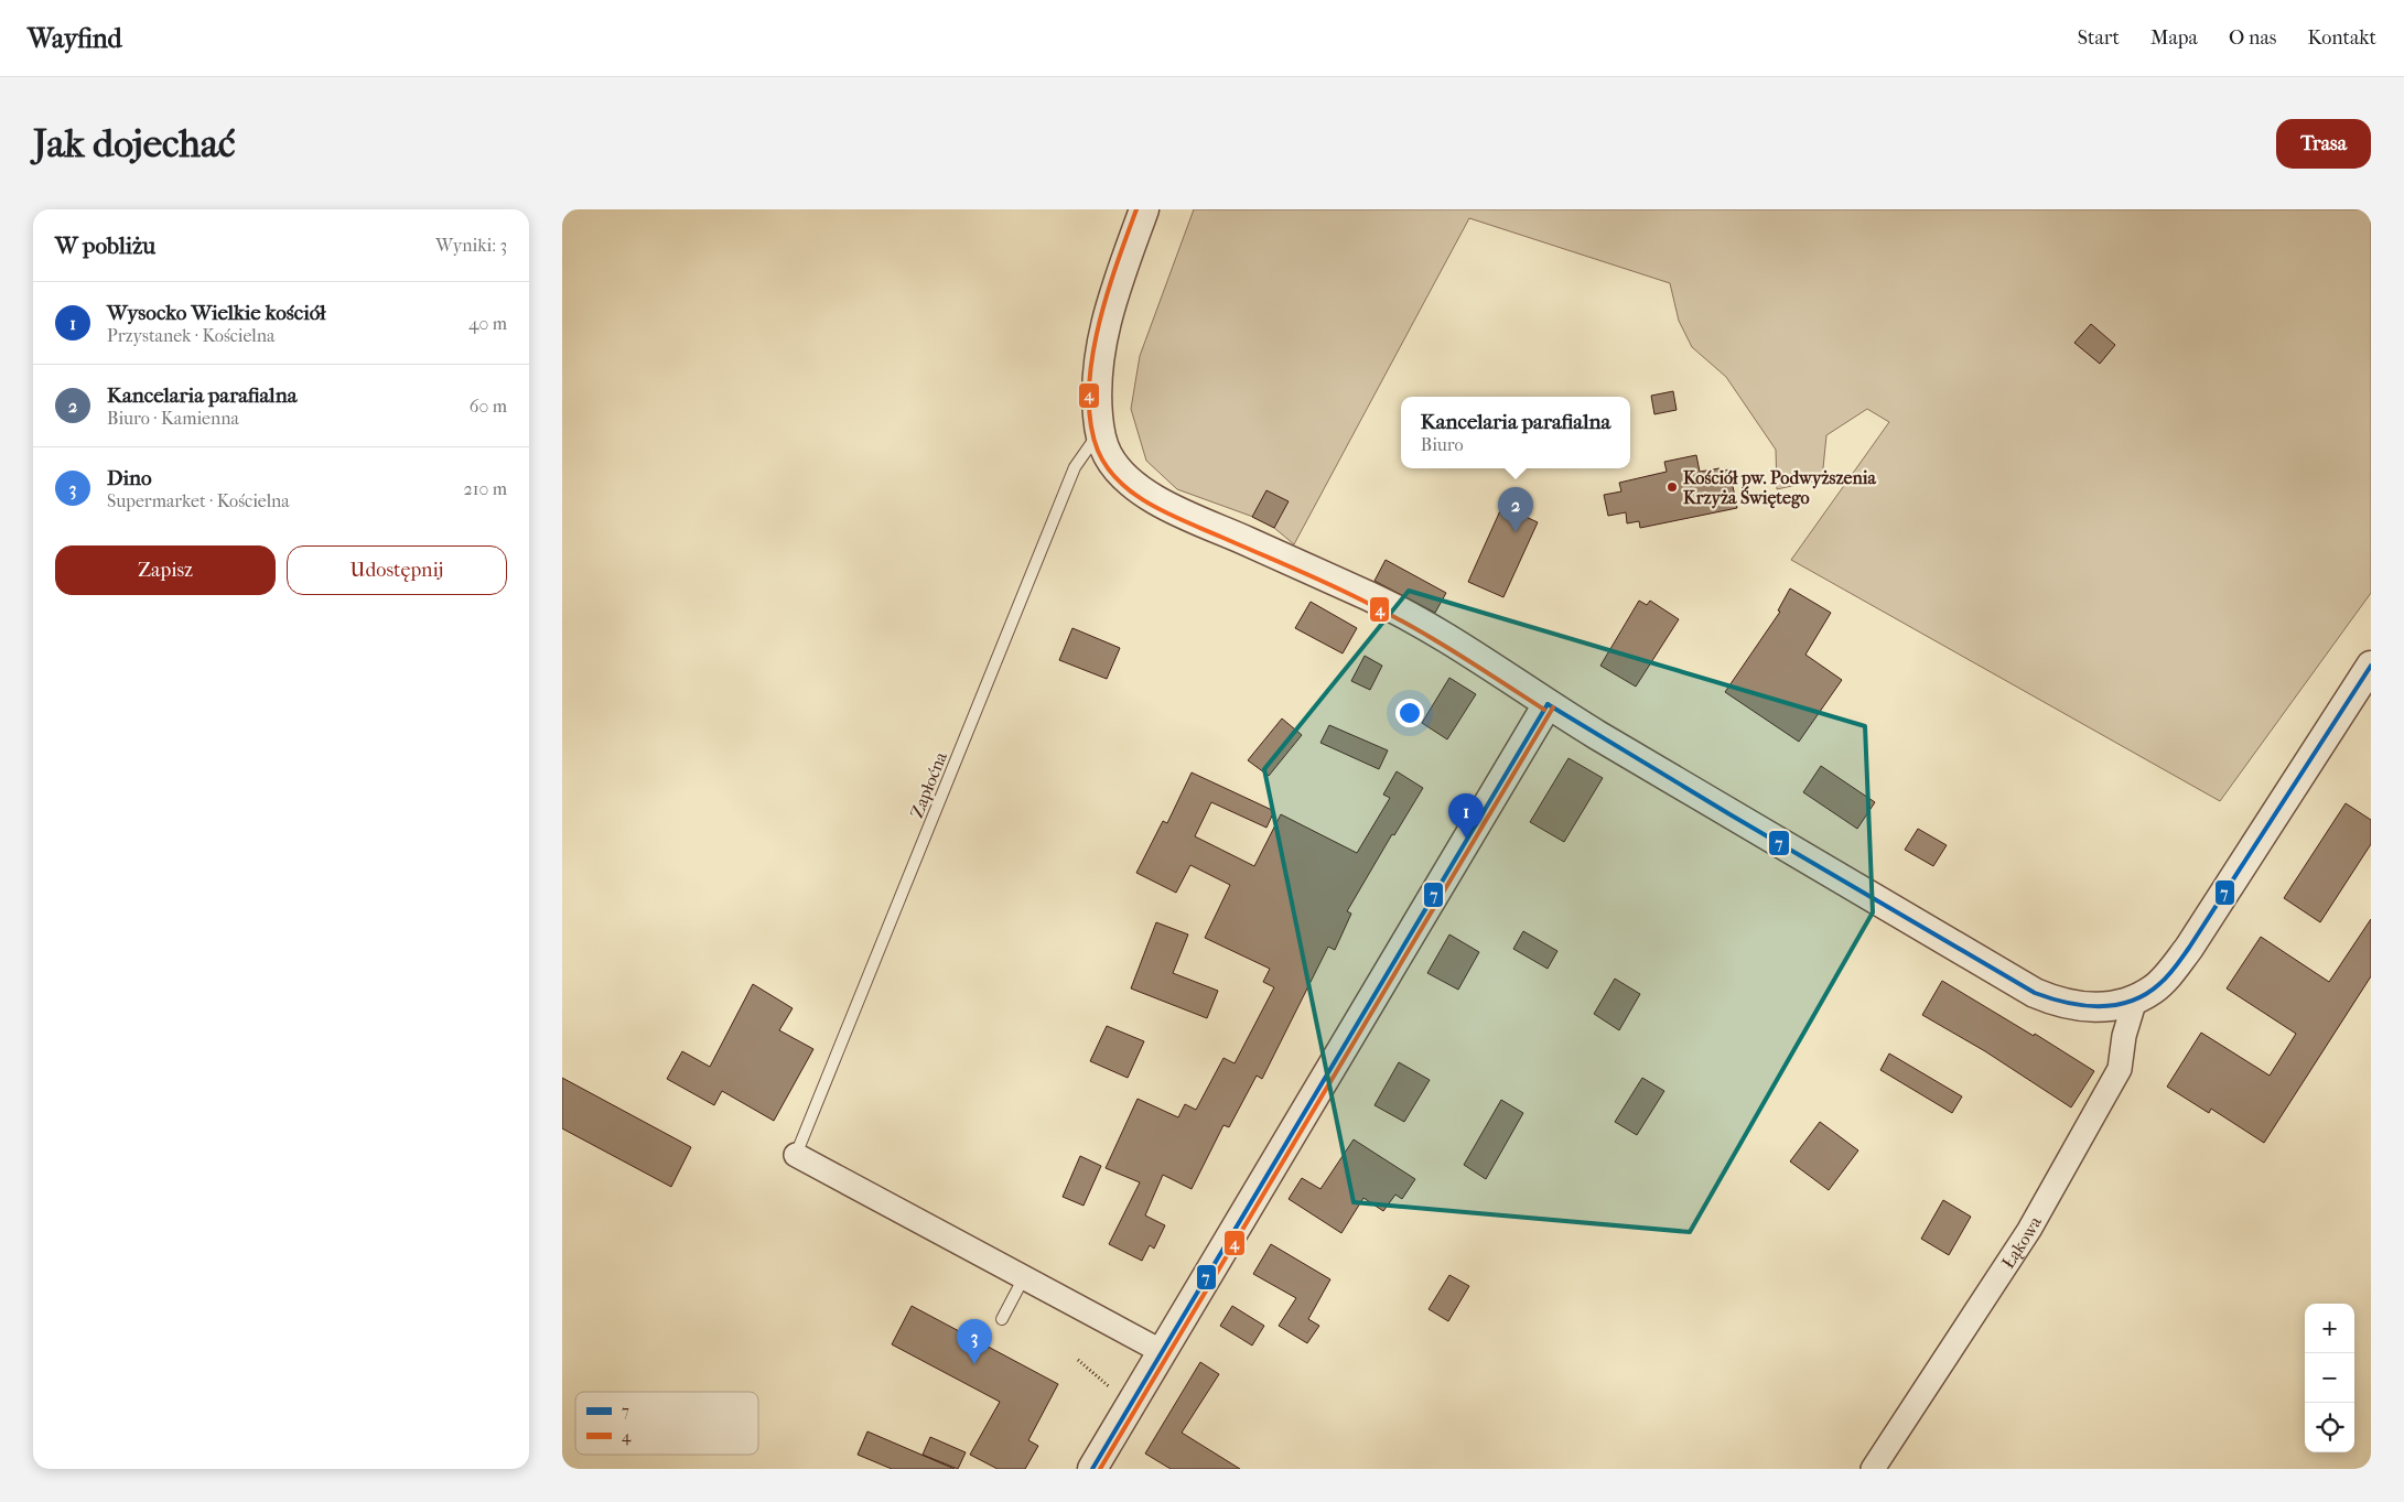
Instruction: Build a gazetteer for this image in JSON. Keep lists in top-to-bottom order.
{
  "streets": {
    "street": ["Łąkowa"],
    "lane": ["Zapłoćna"]
  },
  "places": ["Kościół pw. Podwyższenia Krzyża Świętego"],
  "lines": ["transit line 4", "transit line 7"],
  "legend": ["7", "4"],
  "page": {
    "header": "Wayfind",
    "nav": [
      "Start",
      "Mapa",
      "O nas",
      "Kontakt"
    ],
    "buttons": [
      "Trasa",
      ["Zapisz", "Udostępnij"]
    ],
    "title": "Jak dojechać",
    "heading": ["W pobliżu", "Wyniki: 3"],
    "list": [
      {
        "mark": "1",
        "name": "Wysocko Wielkie kościół",
        "note": "Przystanek · Kościelna",
        "value": "40 m"
      },
      {
        "mark": "2",
        "name": "Kancelaria parafialna",
        "note": "Biuro · Kamienna",
        "value": "60 m"
      },
      {
        "mark": "3",
        "name": "Dino",
        "note": "Supermarket · Kościelna",
        "value": "210 m"
      }
    ],
    "popup": ["Kancelaria parafialna", "Biuro"],
    "pins": ["2", "1", "3"],
    "map_buttons": ["+", "−"]
  }
}
